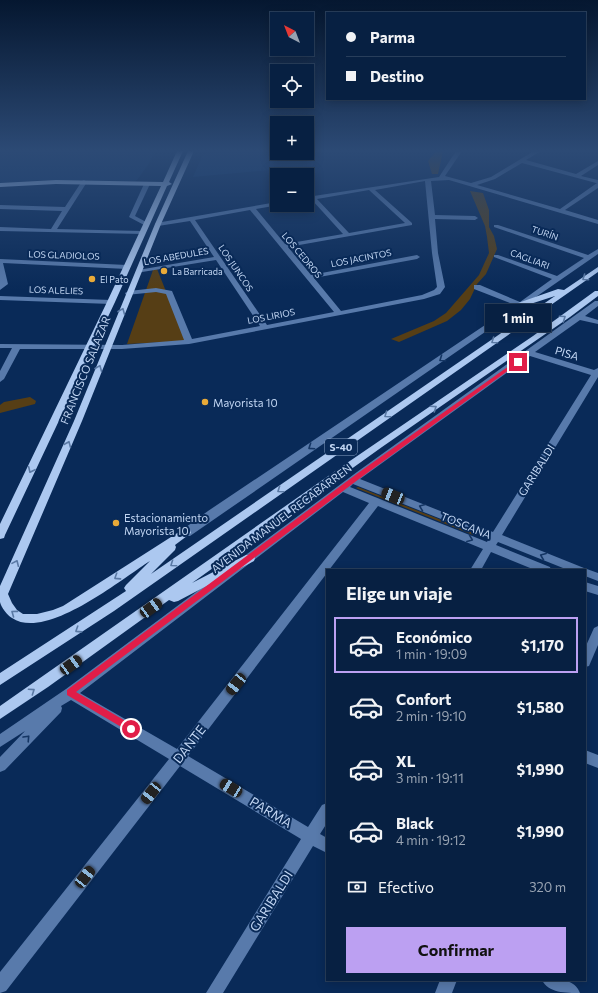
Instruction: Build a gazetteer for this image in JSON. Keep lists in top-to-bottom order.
{
  "streets": {
    "main road": ["FRANCISCO SALAZAR", "S-40", "AVENIDA MANUEL RECABARREN"],
    "street": [
      "TURÍN",
      "LOS GLADIOLOS",
      "LOS CEDROS",
      "LOS ABEDULES",
      "LOS JACINTOS",
      "CAGLIARI",
      "LOS JUNCOS",
      "LOS ALELIES",
      "LOS LIRIOS",
      "PISA",
      "GARIBALDI",
      "TOSCANA",
      "DANTE",
      "PARMA"
    ]
  },
  "crossings": [
    ["LOS GLADIOLOS", "FRANCISCO SALAZAR"],
    ["LOS CEDROS", "LOS JACINTOS"],
    ["LOS CEDROS", "LOS LIRIOS"],
    ["LOS ABEDULES", "LOS JUNCOS"],
    ["LOS ABEDULES", "FRANCISCO SALAZAR"],
    ["LOS JUNCOS", "LOS LIRIOS"],
    ["LOS ALELIES", "FRANCISCO SALAZAR"],
    ["LOS LIRIOS", "FRANCISCO SALAZAR"],
    ["PISA", "GARIBALDI"],
    ["PISA", "AVENIDA MANUEL RECABARREN"],
    ["GARIBALDI", "TOSCANA"],
    ["GARIBALDI", "PARMA"],
    ["AVENIDA MANUEL RECABARREN", "TOSCANA"],
    ["AVENIDA MANUEL RECABARREN", "PARMA"],
    ["TOSCANA", "DANTE"],
    ["DANTE", "PARMA"]
  ],
  "places": [
    "La Barricada",
    "El Pato",
    "Mayorista 10",
    "Estacionamiento Mayorista 10"
  ],
  "north": "top left",
  "page": {
    "map_buttons": ["+", "−"],
    "banner": ["Parma", "Destino"],
    "bubble": "1 min",
    "heading": "Elige un viaje",
    "list": [
      {
        "name": "Económico",
        "note": "1 min · 19:09",
        "value": "$1,170"
      },
      {
        "name": "Confort",
        "note": "2 min · 19:10",
        "value": "$1,580"
      },
      {
        "name": "XL",
        "note": "3 min · 19:11",
        "value": "$1,990"
      },
      {
        "name": "Black",
        "note": "4 min · 19:12",
        "value": "$1,990"
      }
    ],
    "pay": ["Efectivo", "320 m"],
    "buttons": "Confirmar"
  }
}
